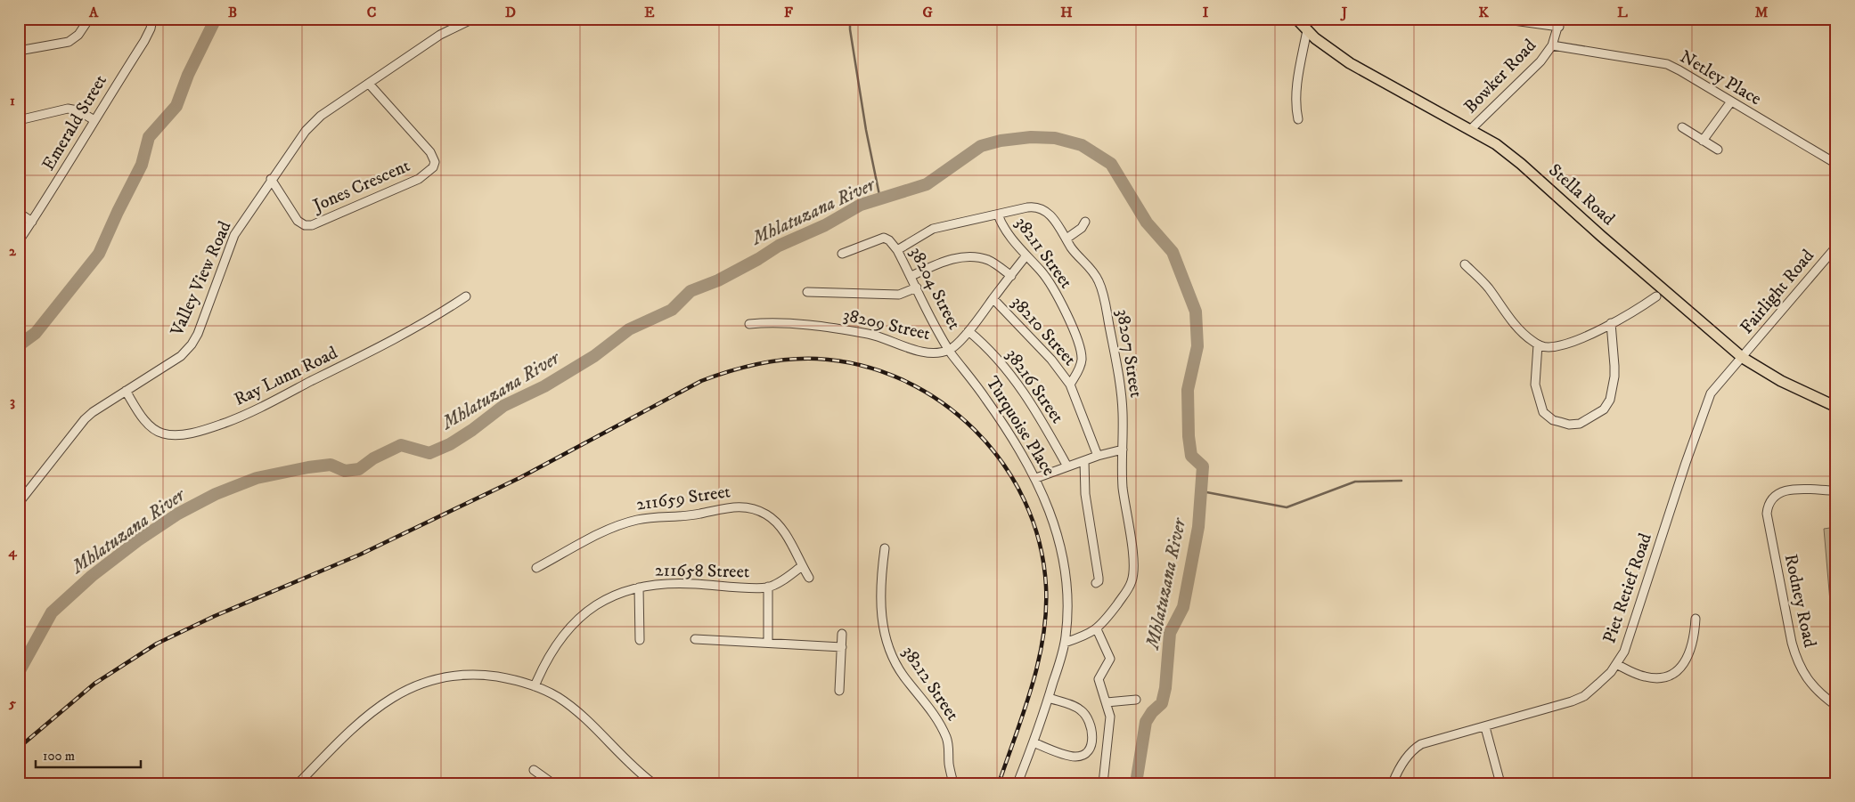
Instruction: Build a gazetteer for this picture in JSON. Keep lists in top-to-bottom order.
{
  "streets": {
    "main road": ["Stella Road"],
    "street": [
      "Bowker Road",
      "Netley Place",
      "Emerald Street",
      "Jones Crescent",
      "38211 Street",
      "Valley View Road",
      "38204 Street",
      "Fairlight Road",
      "38209 Street",
      "38210 Street",
      "38207 Street",
      "Ray Lunn Road",
      "38216 Street",
      "Turquoise Place",
      "211659 Street",
      "211658 Street",
      "Piet Retief Road",
      "Rodney Road",
      "38212 Street"
    ]
  },
  "crossings": [
    ["Bowker Road", "Netley Place"],
    ["Bowker Road", "Stella Road"],
    ["Jones Crescent", "Valley View Road"],
    ["Stella Road", "Fairlight Road"],
    ["Stella Road", "Piet Retief Road"],
    ["38211 Street", "38209 Street"],
    ["38211 Street", "38210 Street"],
    ["38211 Street", "38207 Street"],
    ["Valley View Road", "Ray Lunn Road"],
    ["38204 Street", "38209 Street"],
    ["38204 Street", "38207 Street"],
    ["38204 Street", "Turquoise Place"],
    ["Fairlight Road", "Piet Retief Road"],
    ["38209 Street", "38210 Street"],
    ["38209 Street", "38216 Street"],
    ["38209 Street", "Turquoise Place"],
    ["38207 Street", "Turquoise Place"],
    ["211659 Street", "211658 Street"]
  ],
  "water": ["Mhlatuzana River"],
  "scale_bar": "100 m",
  "grid": {
    "columns": [
      "A",
      "B",
      "C",
      "D",
      "E",
      "F",
      "G",
      "H",
      "I",
      "J",
      "K",
      "L",
      "M"
    ],
    "rows": [
      "1",
      "2",
      "3",
      "4",
      "5"
    ]
  }
}
